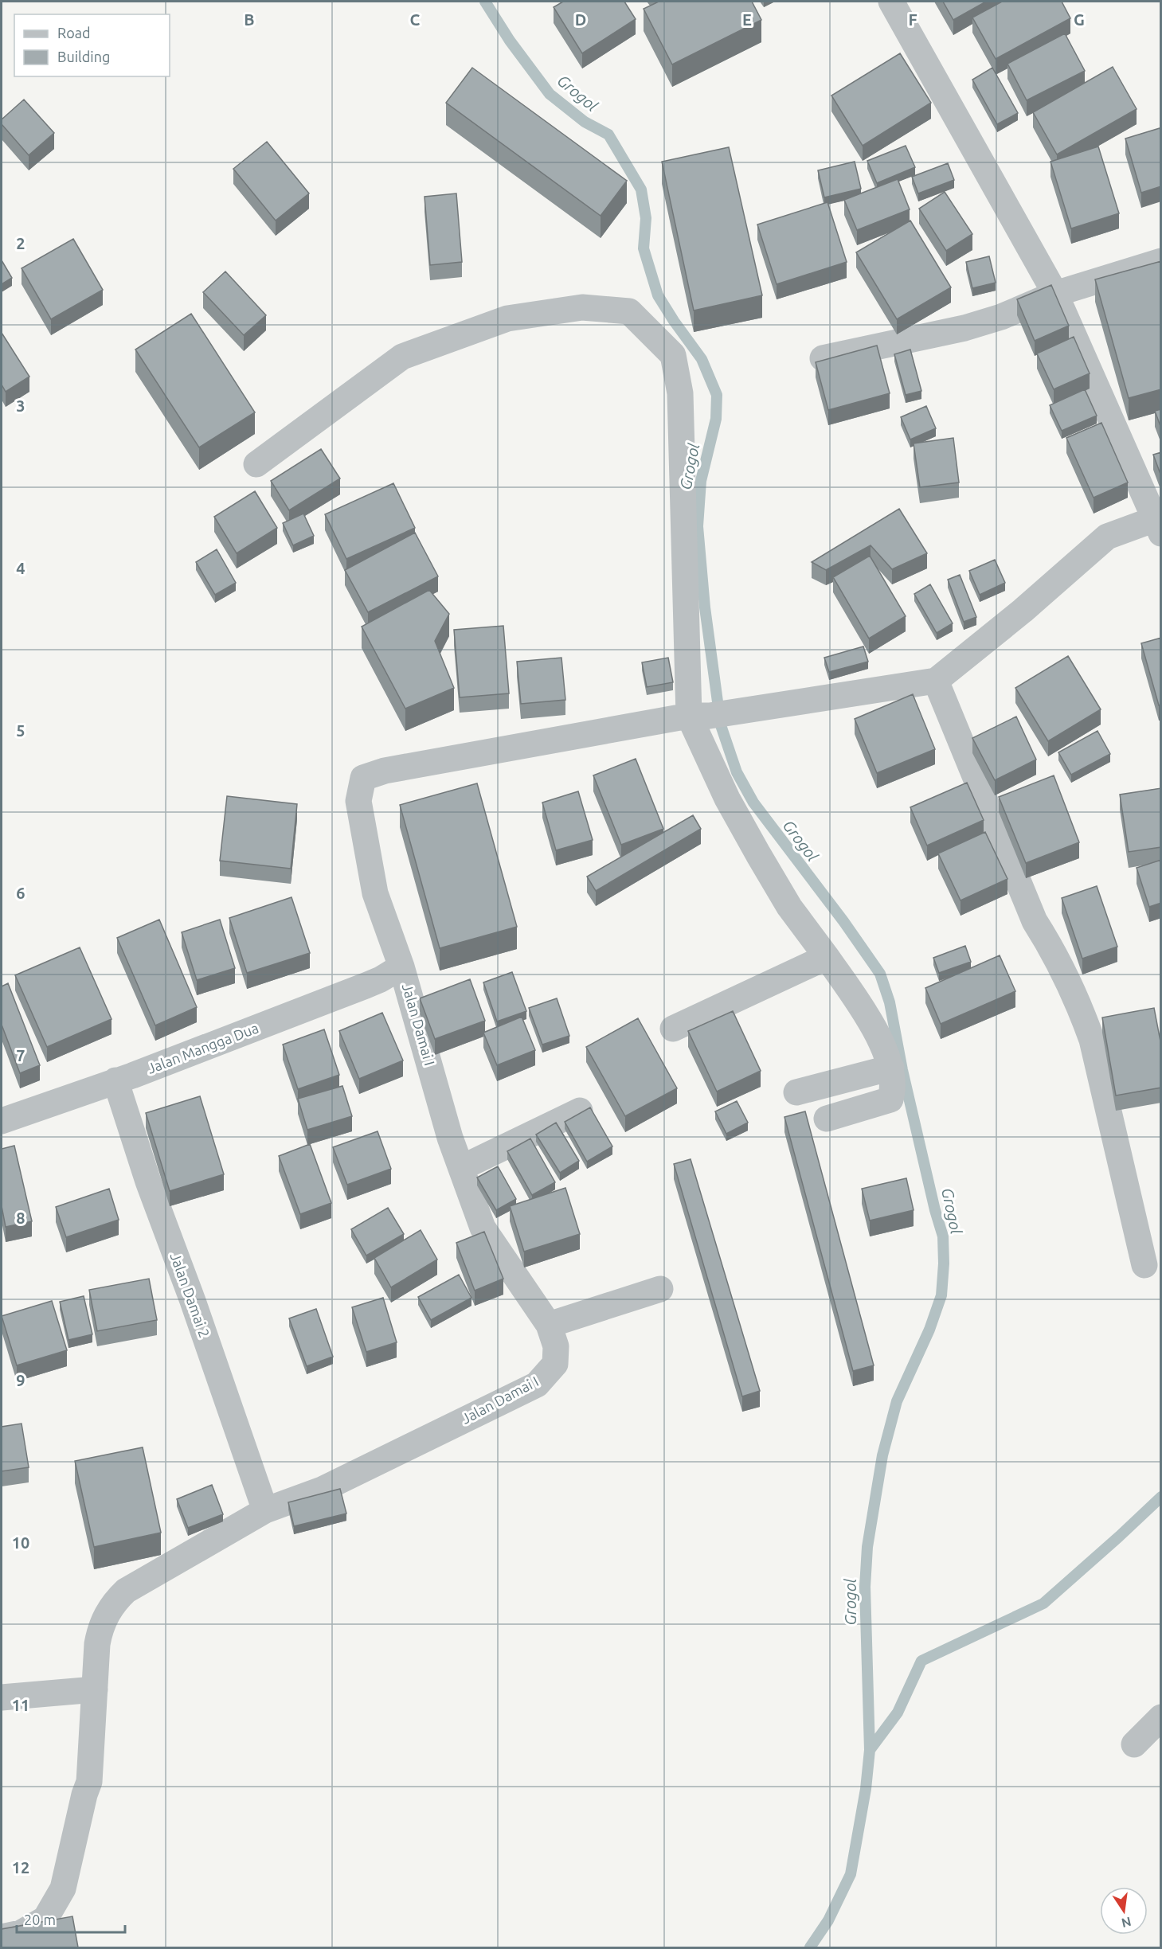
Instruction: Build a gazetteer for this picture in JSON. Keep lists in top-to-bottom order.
{
  "streets": {
    "street": ["Jalan Damai I", "Jalan Mangga Dua", "Jalan Damai 2"]
  },
  "crossings": [
    ["Jalan Damai I", "Jalan Mangga Dua"],
    ["Jalan Damai I", "Jalan Damai 2"],
    ["Jalan Mangga Dua", "Jalan Damai 2"]
  ],
  "water": ["Grogol"],
  "legend": ["Road", "Building"],
  "scale_bar": "20 m",
  "north": "bottom",
  "grid": {
    "columns": [
      "B",
      "C",
      "D",
      "E",
      "F",
      "G"
    ],
    "rows": [
      "2",
      "3",
      "4",
      "5",
      "6",
      "7",
      "8",
      "9",
      "10",
      "11",
      "12"
    ]
  }
}
